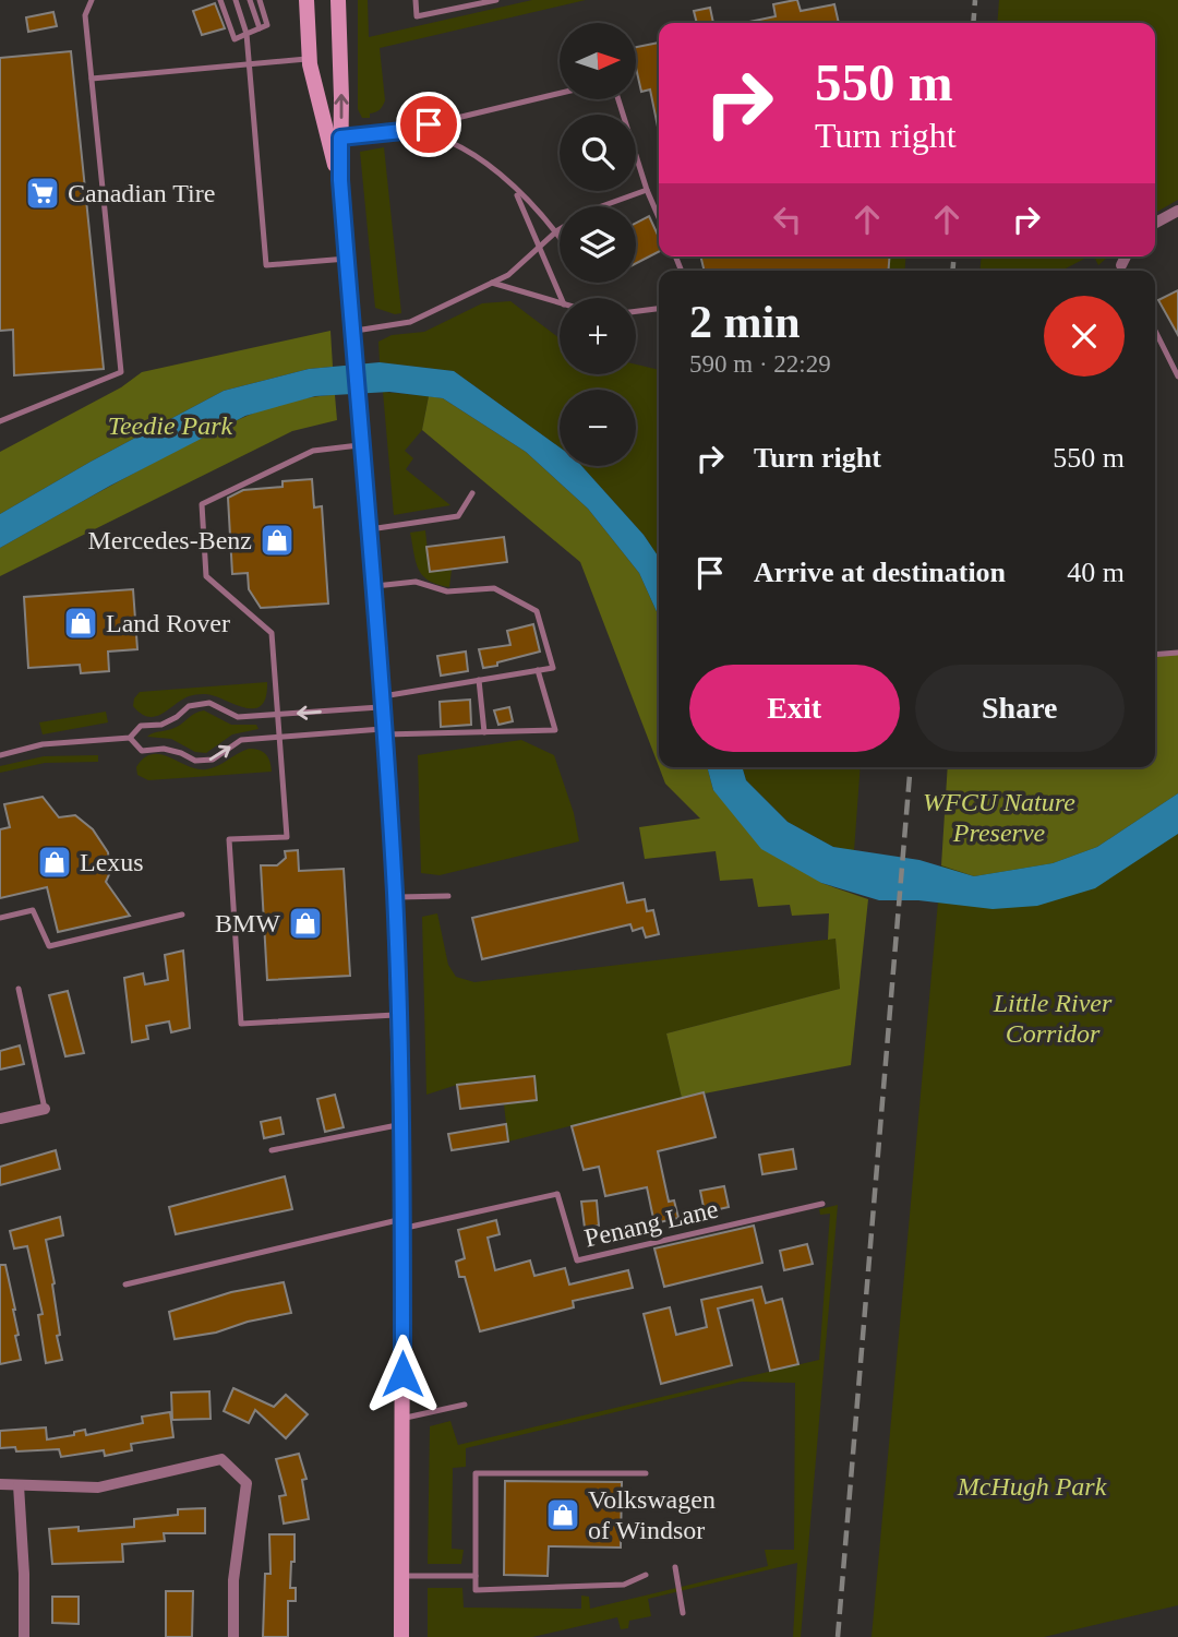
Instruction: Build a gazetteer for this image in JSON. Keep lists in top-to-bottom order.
{
  "streets": {
    "lane": ["Penang Lane"]
  },
  "parks": [
    "Teedie Park",
    "WFCU Nature Preserve",
    "Little River Corridor",
    "McHugh Park"
  ],
  "places": {
    "supermarket": ["Canadian Tire"],
    "shop": [
      "Mercedes-Benz",
      "Land Rover",
      "Lexus",
      "BMW",
      "Volkswagen of Windsor"
    ]
  },
  "north": "right",
  "page": {
    "map_buttons": ["+", "−"],
    "turn": ["550 m", "Turn right"],
    "heading": ["2 min", "590 m · 22:29"],
    "list": [
      {
        "name": "Turn right",
        "value": "550 m"
      },
      {
        "name": "Arrive at destination",
        "value": "40 m"
      }
    ],
    "buttons": ["Exit", "Share"]
  }
}
